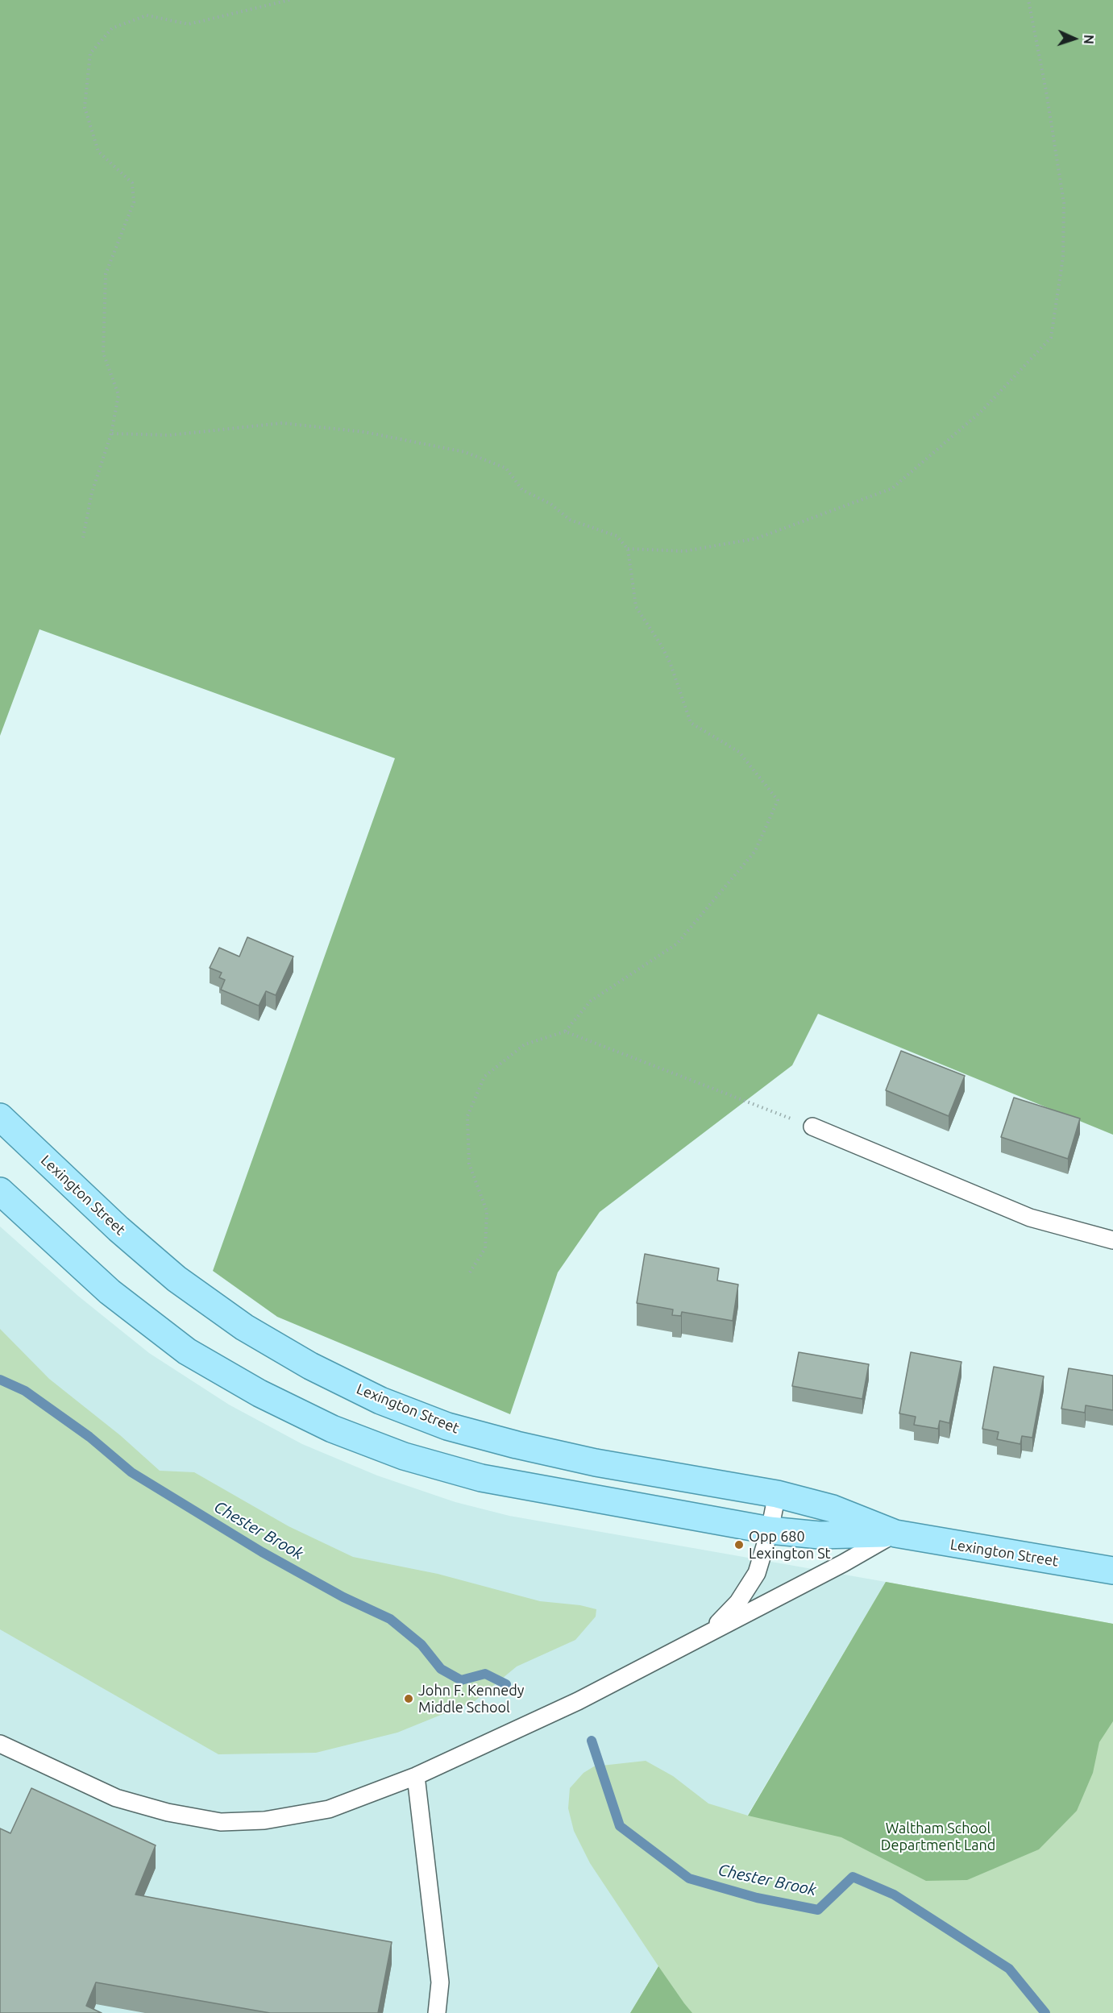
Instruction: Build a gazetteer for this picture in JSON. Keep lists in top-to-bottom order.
{
  "streets": {
    "main road": ["Lexington Street"]
  },
  "water": ["Chester Brook"],
  "parks": ["Waltham School Department Land"],
  "places": ["Opp 680 Lexington St", "John F. Kennedy Middle School"],
  "north": "right"
}
